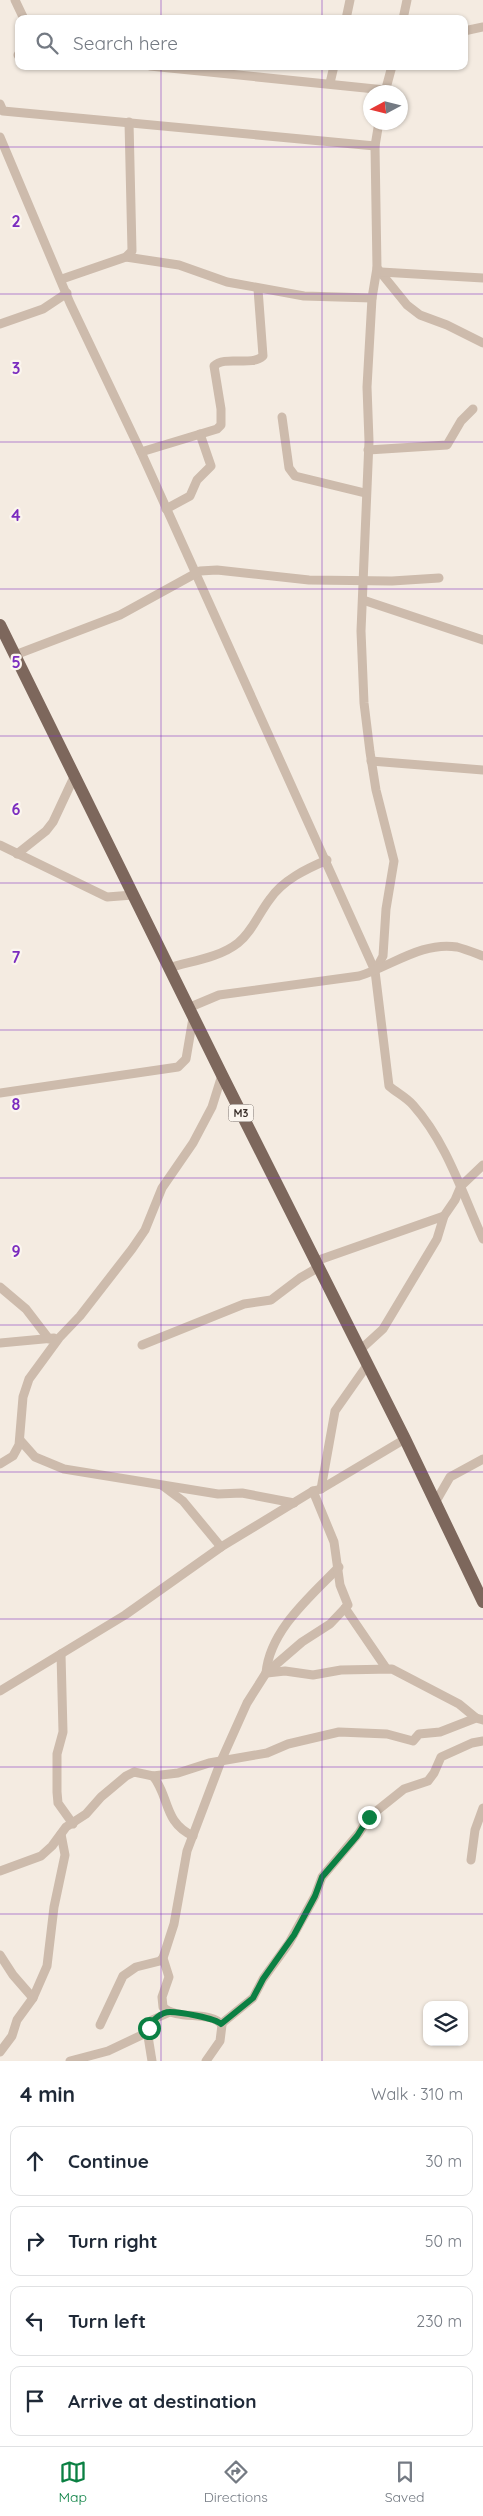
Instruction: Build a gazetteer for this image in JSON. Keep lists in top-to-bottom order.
{
  "streets": {
    "main road": ["M3"]
  },
  "north": "left",
  "page": {
    "search": "Search here",
    "heading": ["4 min", "Walk · 310 m"],
    "list": [
      ["Continue", "30 m"],
      ["Turn right", "50 m"],
      ["Turn left", "230 m"],
      "Arrive at destination"
    ],
    "nav": ["Map", "Directions", "Saved"]
  },
  "grid": {
    "rows": [
      "2",
      "3",
      "4",
      "5",
      "6",
      "7",
      "8",
      "9"
    ]
  }
}
